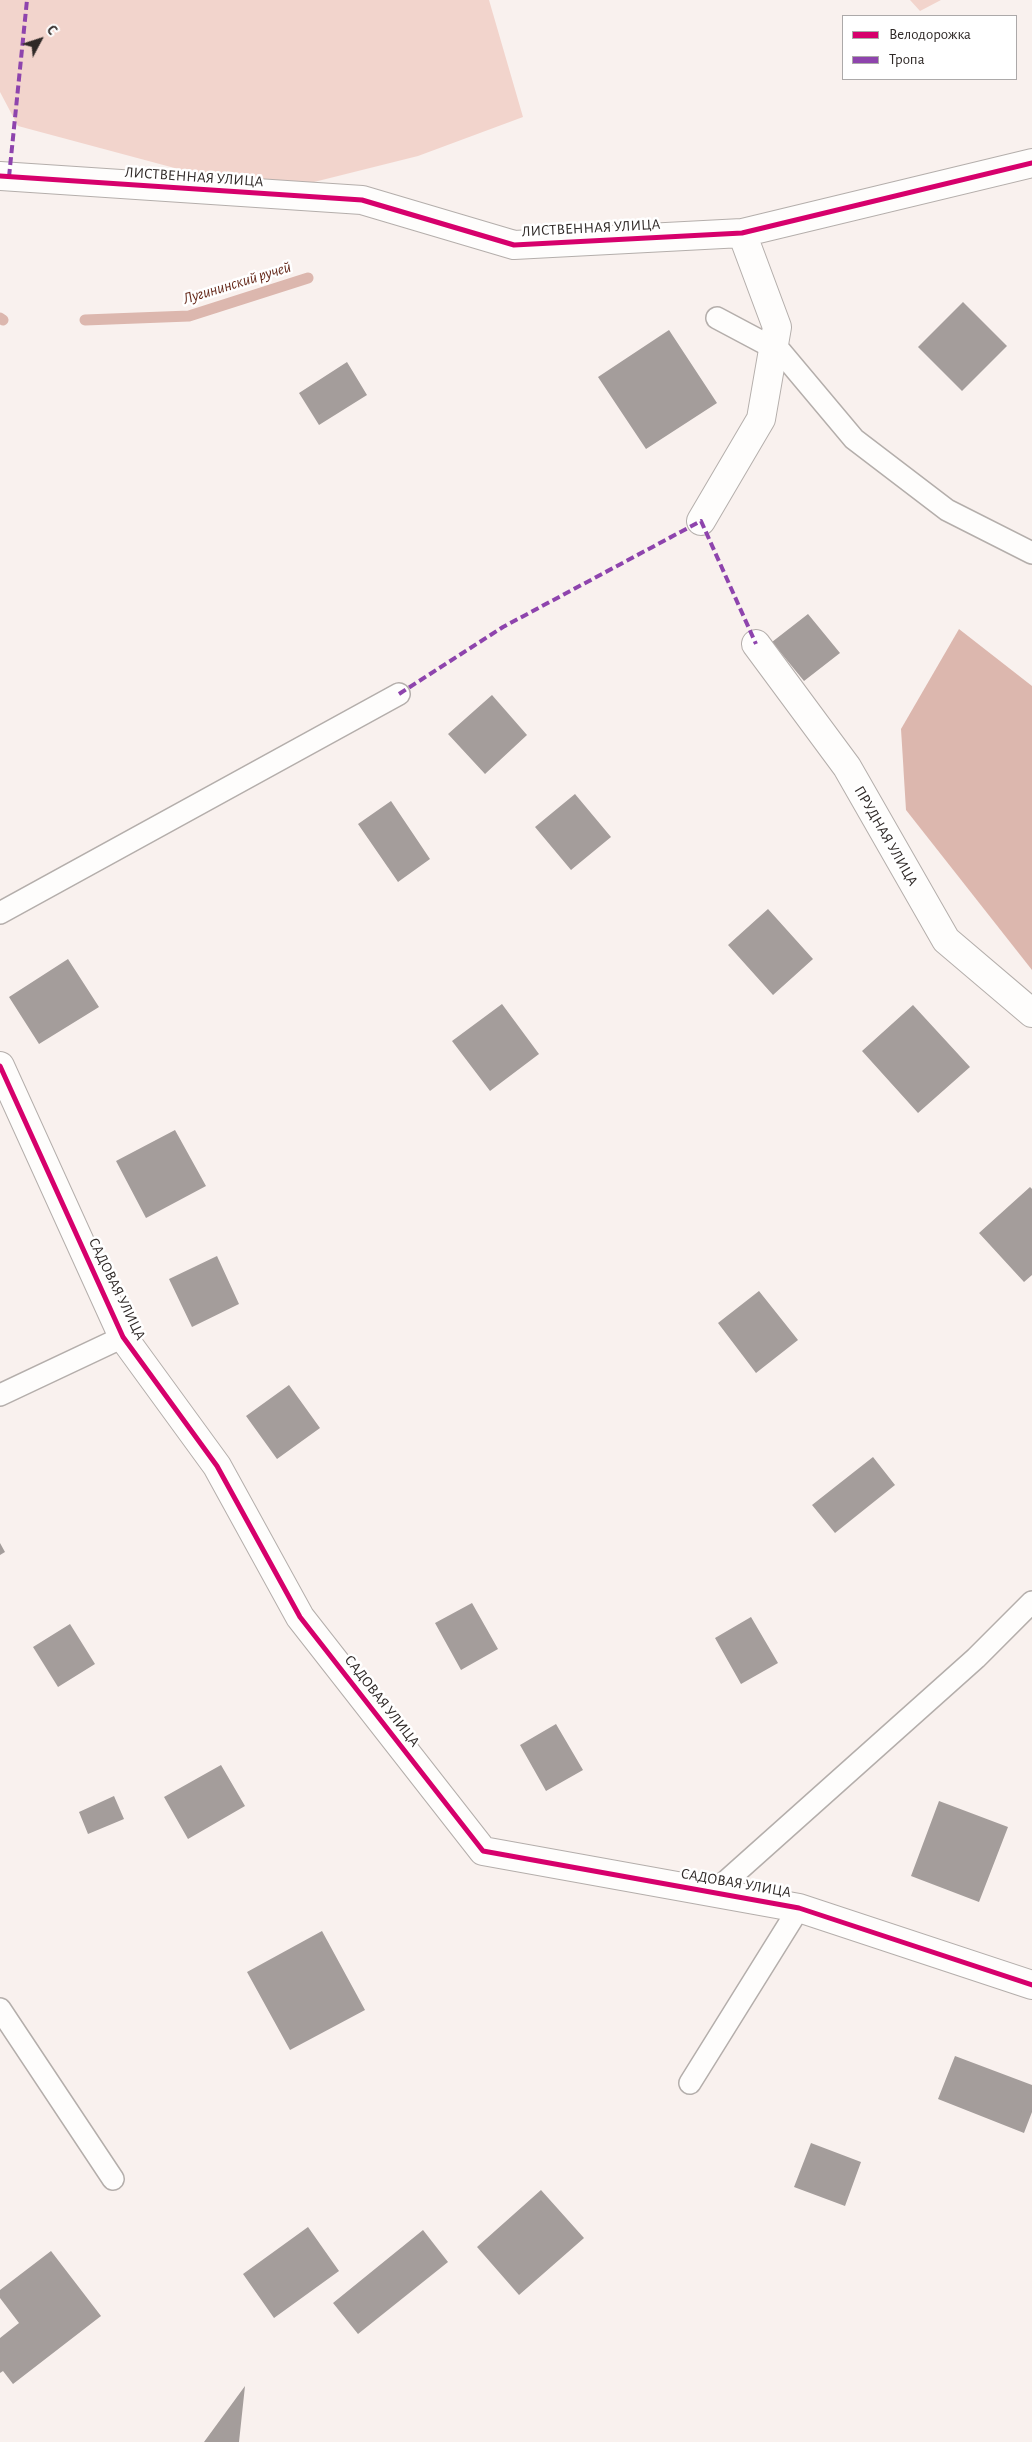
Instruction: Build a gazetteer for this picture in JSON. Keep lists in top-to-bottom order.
{
  "streets": {
    "street": ["ЛИСТВЕННАЯ УЛИЦА", "ПРУДНАЯ УЛИЦА", "САДОВАЯ УЛИЦА"]
  },
  "water": ["Лугининский ручей"],
  "legend": ["Велодорожка", "Тропа"],
  "north": "top right"
}
